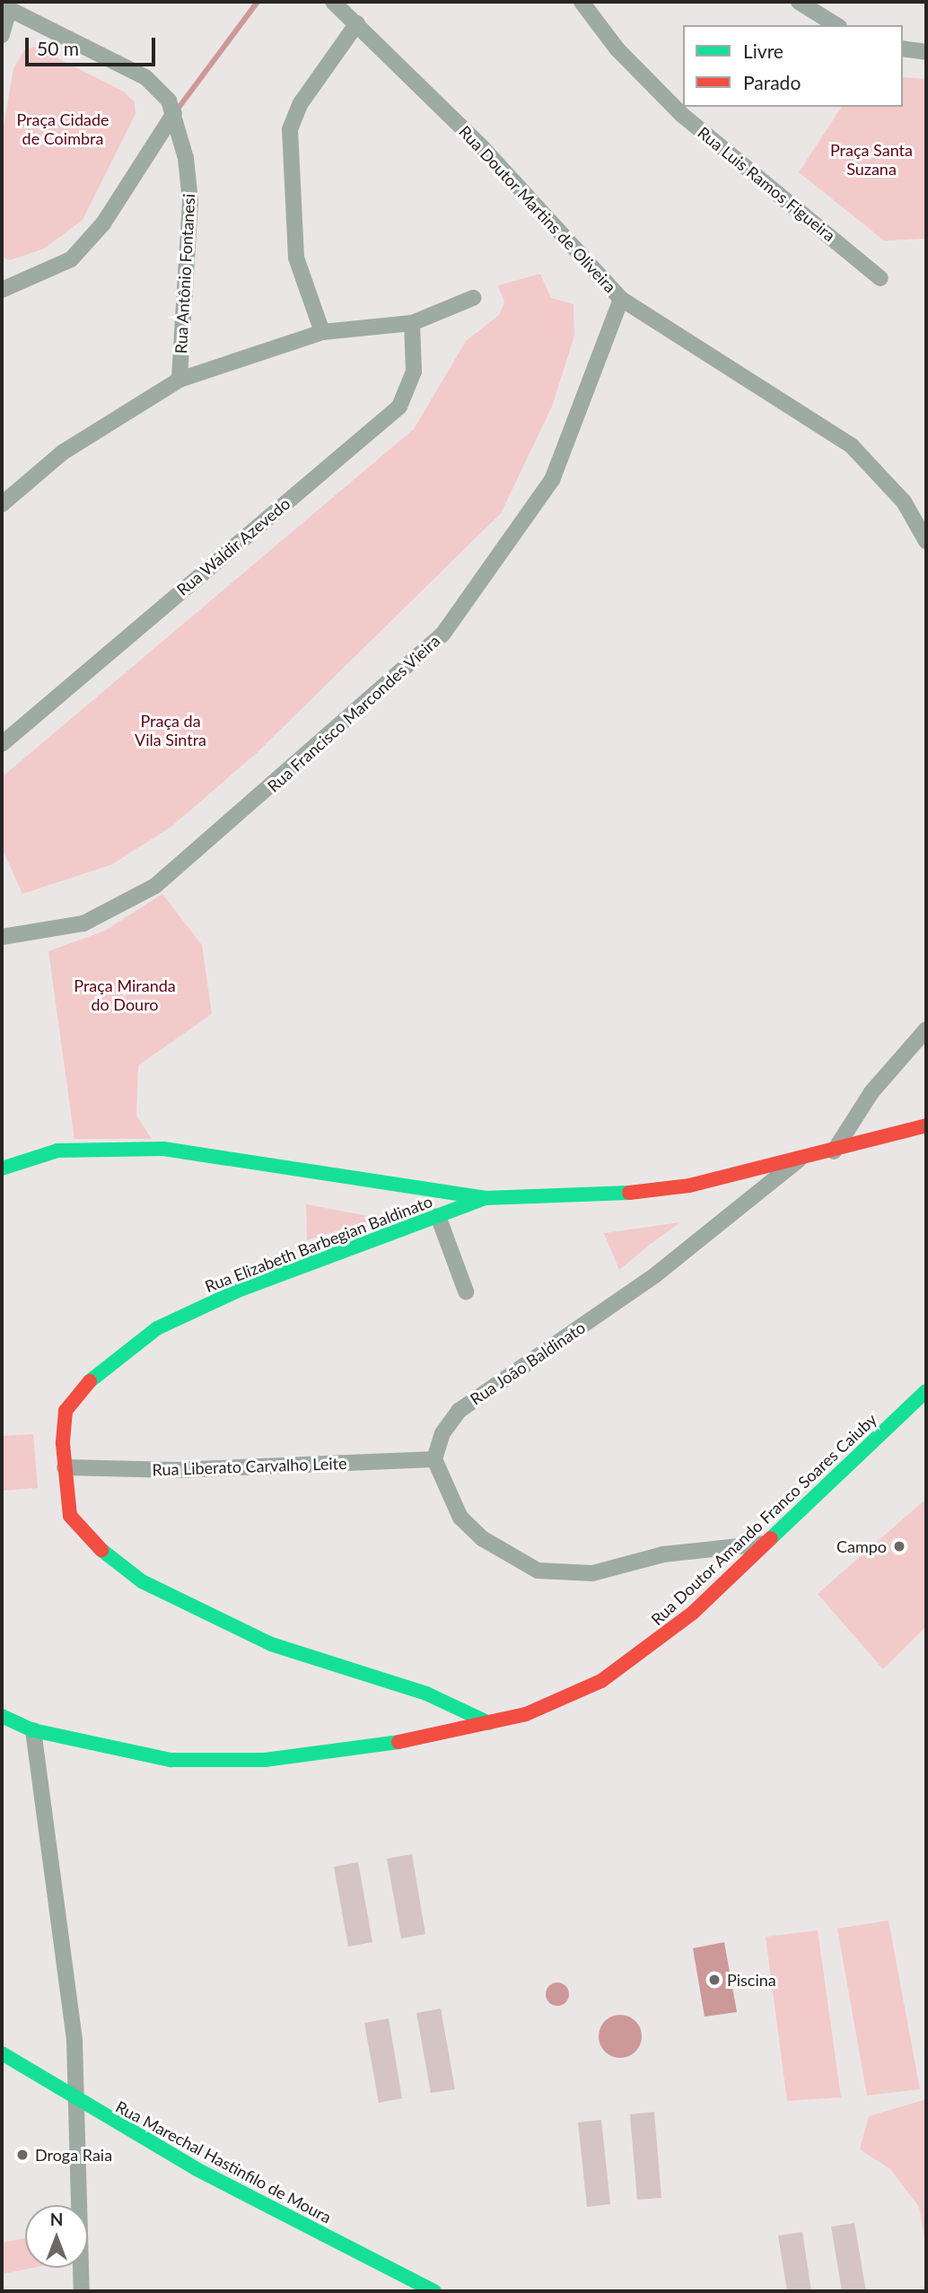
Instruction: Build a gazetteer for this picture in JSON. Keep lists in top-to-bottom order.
{
  "streets": {
    "street": [
      "Rua Luis Ramos Figueira",
      "Rua Doutor Martins de Oliveira",
      "Rua Antônio Fontanesi",
      "Rua Waldir Azevedo",
      "Rua Francisco Marcondes Vieira",
      "Rua Elizabeth Barbegian Baldinato",
      "Rua João Baldinato",
      "Rua Liberato Carvalho Leite",
      "Rua Doutor Amando Franco Soares Caiuby",
      "Rua Marechal Hastinfilo de Moura"
    ]
  },
  "crossings": [
    ["Rua Doutor Martins de Oliveira", "Rua Francisco Marcondes Vieira"],
    ["Rua Elizabeth Barbegian Baldinato", "Rua Liberato Carvalho Leite"],
    ["Rua Elizabeth Barbegian Baldinato", "Rua Doutor Amando Franco Soares Caiuby"],
    ["Rua João Baldinato", "Rua Liberato Carvalho Leite"]
  ],
  "parks": [
    "Praça Cidade de Coimbra",
    "Praça Santa Suzana",
    "Praça da Vila Sintra",
    "Praça Miranda do Douro"
  ],
  "places": ["Campo", "Piscina", "Droga Raia"],
  "legend": ["Livre", "Parado"],
  "scale_bar": "50 m",
  "north": "top"
}
